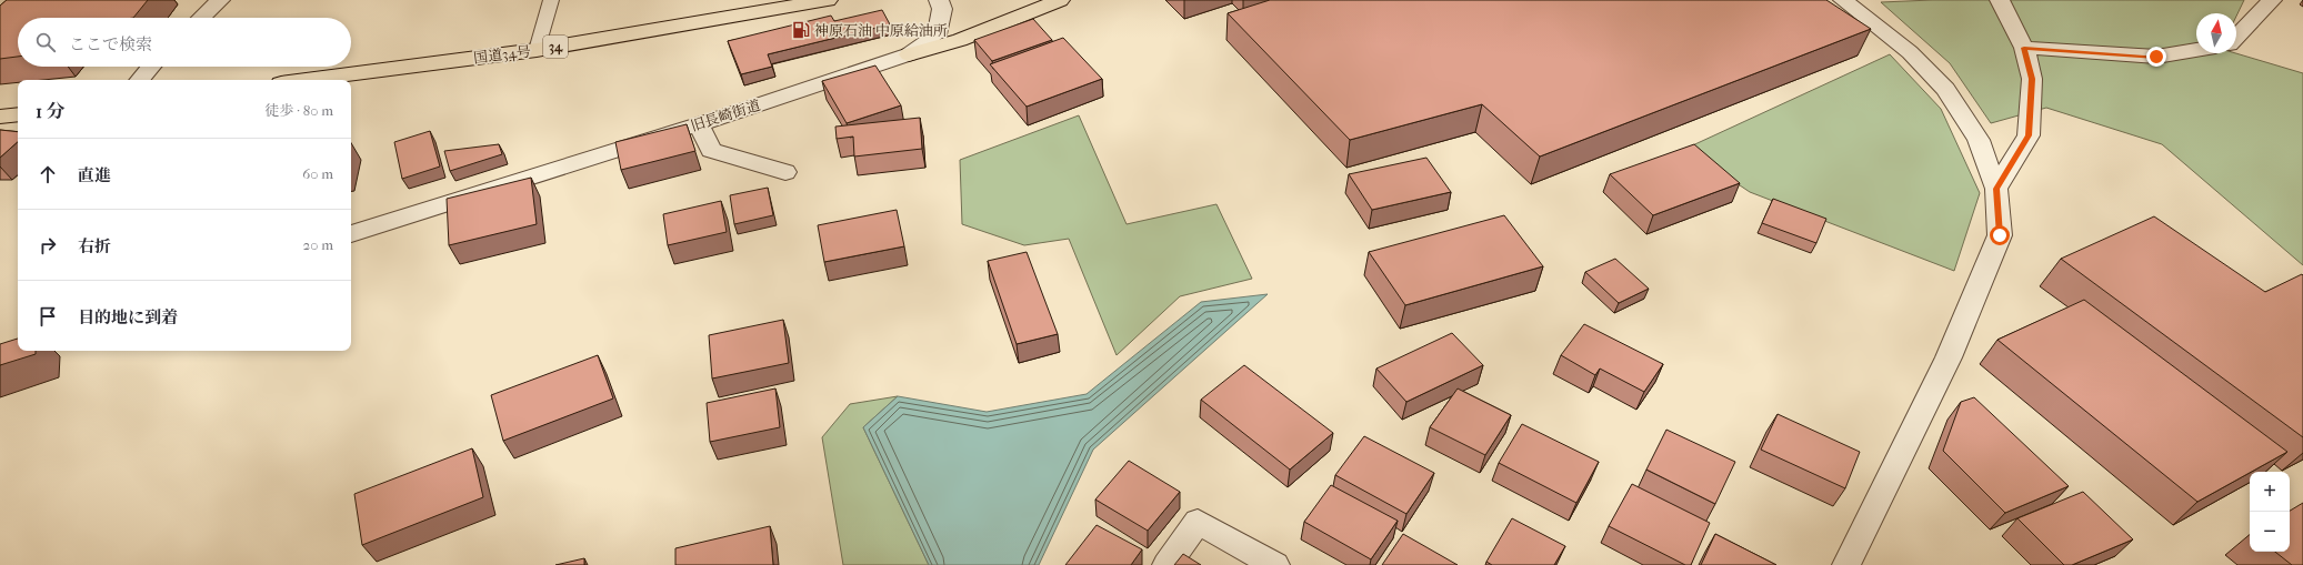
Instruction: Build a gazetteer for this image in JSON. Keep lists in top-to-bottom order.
{
  "streets": {
    "highway": ["34", "国道34号"],
    "street": ["旧長崎街道"]
  },
  "places": {
    "fuel station": ["神原石油 中原給油所"]
  },
  "north": "top",
  "page": {
    "search": "ここで検索",
    "heading": ["1 分", "徒歩 · 80 m"],
    "list": [
      ["直進", "60 m"],
      ["右折", "20 m"],
      "目的地に到着"
    ],
    "map_buttons": ["+", "−"]
  }
}
